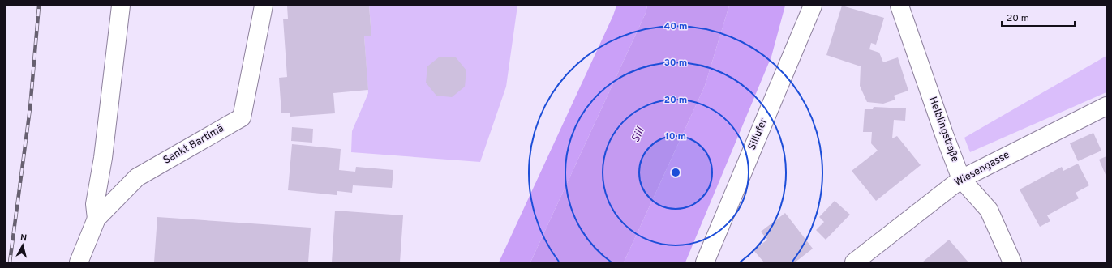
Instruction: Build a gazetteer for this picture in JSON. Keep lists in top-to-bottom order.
{
  "streets": {
    "street": [
      "Helblingstraße",
      "Sillufer",
      "Sankt Bartlmä",
      "Wiesengasse"
    ]
  },
  "crossings": [
    ["Helblingstraße", "Wiesengasse"]
  ],
  "water": ["Sill"],
  "scale_bar": "20 m",
  "north": "top",
  "rings": [
    "40 m",
    "30 m",
    "20 m",
    "10 m"
  ]
}
